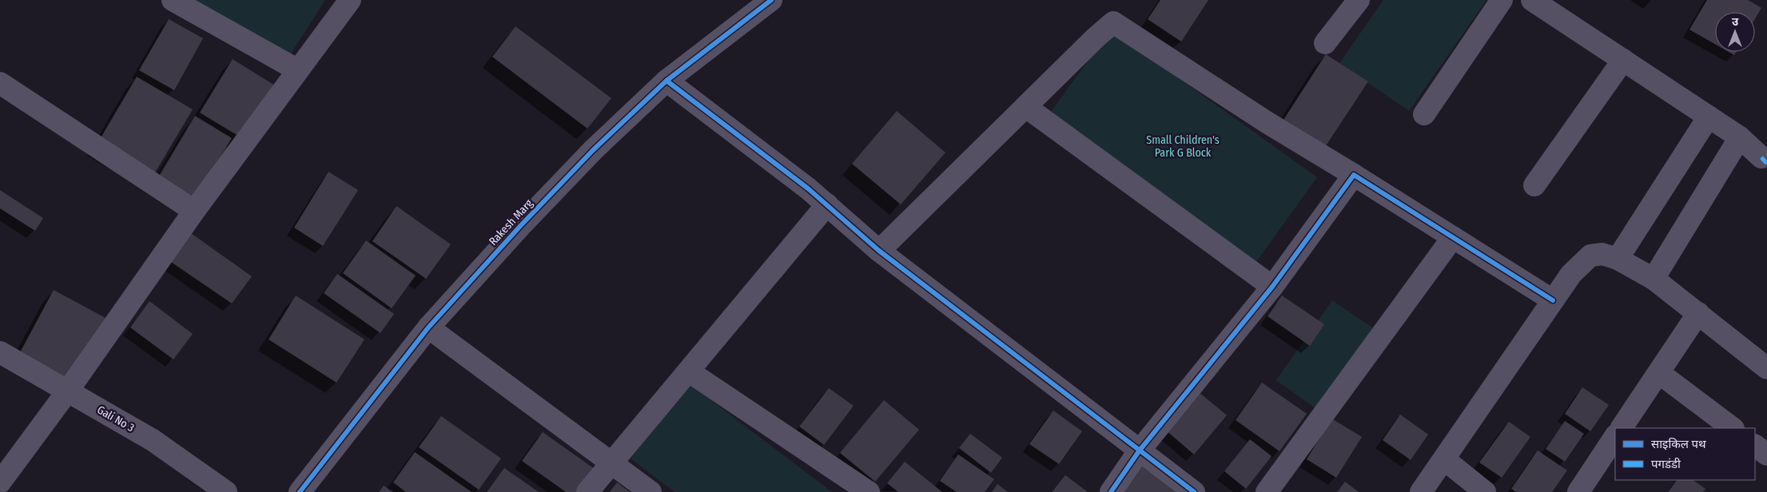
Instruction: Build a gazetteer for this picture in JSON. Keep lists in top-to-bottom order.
{
  "streets": {
    "street": ["Rakesh Marg", "Gali No 3"]
  },
  "parks": ["Small Children's Park G Block"],
  "legend": ["साइकिल पथ", "पगडंडी"],
  "north": "top"
}
